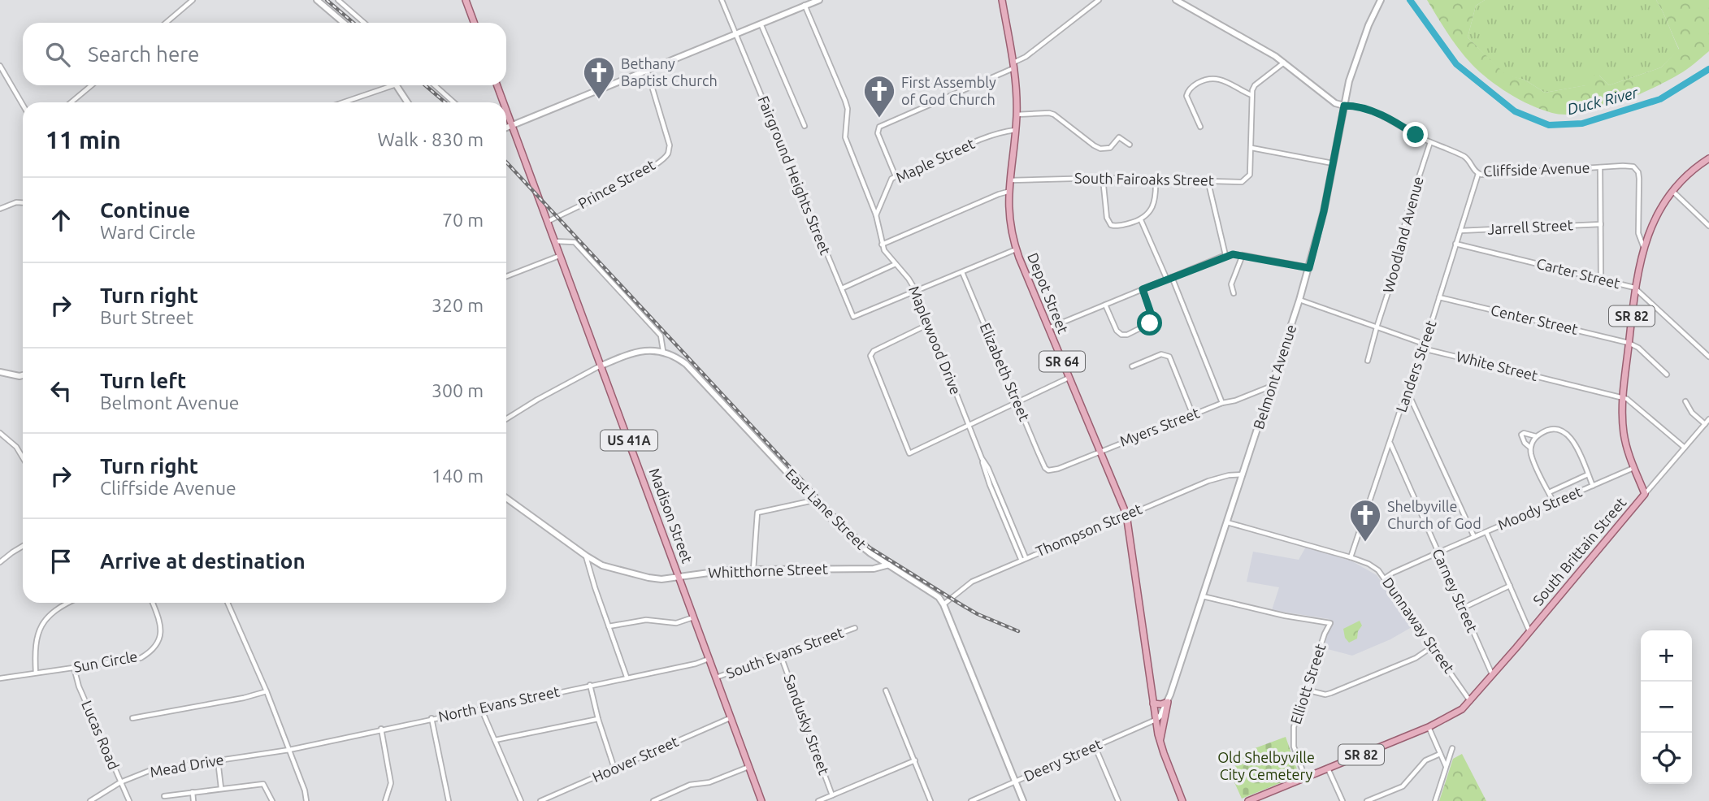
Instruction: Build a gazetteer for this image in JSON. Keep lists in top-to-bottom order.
{
  "streets": {
    "main road": [
      "Depot Street",
      "SR 82",
      "SR 64",
      "US 41A",
      "Madison Street",
      "South Brittain Street"
    ],
    "street": [
      "Maple Street",
      "Cliffside Avenue",
      "Fairground Heights Street",
      "South Fairoaks Street",
      "Prince Street",
      "Jarrell Street",
      "Woodland Avenue",
      "Carter Street",
      "Center Street",
      "Maplewood Drive",
      "Landers Street",
      "White Street",
      "Elizabeth Street",
      "Belmont Avenue",
      "Myers Street",
      "Moody Street",
      "East Lane Street",
      "Thompson Street",
      "Whitthorne Street",
      "Carney Street",
      "Dunnaway Street",
      "South Evans Street",
      "Sun Circle",
      "Elliott Street",
      "North Evans Street",
      "Sandusky Street",
      "Lucas Road",
      "Hoover Street",
      "Deery Street",
      "Mead Drive"
    ]
  },
  "crossings": [
    ["Maple Street", "Depot Street"],
    ["Maple Street", "Maplewood Drive"],
    ["Cliffside Avenue", "Woodland Avenue"],
    ["Cliffside Avenue", "SR 82"],
    ["Cliffside Avenue", "Landers Street"],
    ["Cliffside Avenue", "Belmont Avenue"],
    ["Fairground Heights Street", "Maplewood Drive"],
    ["South Fairoaks Street", "Depot Street"],
    ["Prince Street", "Madison Street"],
    ["Jarrell Street", "Landers Street"],
    ["Woodland Avenue", "White Street"],
    ["Carter Street", "SR 82"],
    ["Carter Street", "Landers Street"],
    ["Depot Street", "SR 64"],
    ["Depot Street", "Belmont Avenue"],
    ["Depot Street", "Myers Street"],
    ["Depot Street", "Thompson Street"],
    ["Depot Street", "Deery Street"],
    ["SR 82", "Center Street"],
    ["SR 82", "White Street"],
    ["SR 82", "Moody Street"],
    ["SR 82", "South Brittain Street"],
    ["SR 82", "Dunnaway Street"],
    ["SR 82", "Elliott Street"],
    ["Center Street", "Landers Street"],
    ["Maplewood Drive", "Thompson Street"],
    ["SR 64", "Belmont Avenue"],
    ["SR 64", "Deery Street"],
    ["Landers Street", "White Street"],
    ["Landers Street", "Carney Street"],
    ["Landers Street", "Dunnaway Street"],
    ["White Street", "Belmont Avenue"],
    ["White Street", "South Brittain Street"],
    ["Elizabeth Street", "Myers Street"],
    ["Belmont Avenue", "Myers Street"],
    ["Belmont Avenue", "Thompson Street"],
    ["Belmont Avenue", "Dunnaway Street"],
    ["Belmont Avenue", "Elliott Street"],
    ["Belmont Avenue", "Deery Street"],
    ["Moody Street", "Carney Street"],
    ["Moody Street", "Dunnaway Street"],
    ["East Lane Street", "Thompson Street"],
    ["East Lane Street", "Whitthorne Street"],
    ["East Lane Street", "Deery Street"],
    ["Madison Street", "Whitthorne Street"],
    ["Madison Street", "South Evans Street"],
    ["Madison Street", "North Evans Street"],
    ["Madison Street", "Hoover Street"],
    ["South Brittain Street", "Carney Street"],
    ["South Brittain Street", "Dunnaway Street"],
    ["South Evans Street", "Sandusky Street"],
    ["Sun Circle", "Lucas Road"],
    ["North Evans Street", "Mead Drive"],
    ["Lucas Road", "Mead Drive"]
  ],
  "water": ["Duck River"],
  "parks": ["Old Shelbyville City Cemetery"],
  "places": {
    "church": ["Bethany Baptist Church", "First Assembly of God Church", "Shelbyville Church of God"]
  },
  "page": {
    "search": "Search here",
    "heading": ["11 min", "Walk · 830 m"],
    "list": [
      ["Continue", "Ward Circle", "70 m"],
      ["Turn right", "Burt Street", "320 m"],
      ["Turn left", "Belmont Avenue", "300 m"],
      ["Turn right", "Cliffside Avenue", "140 m"],
      "Arrive at destination"
    ],
    "map_buttons": ["+", "−"]
  }
}
